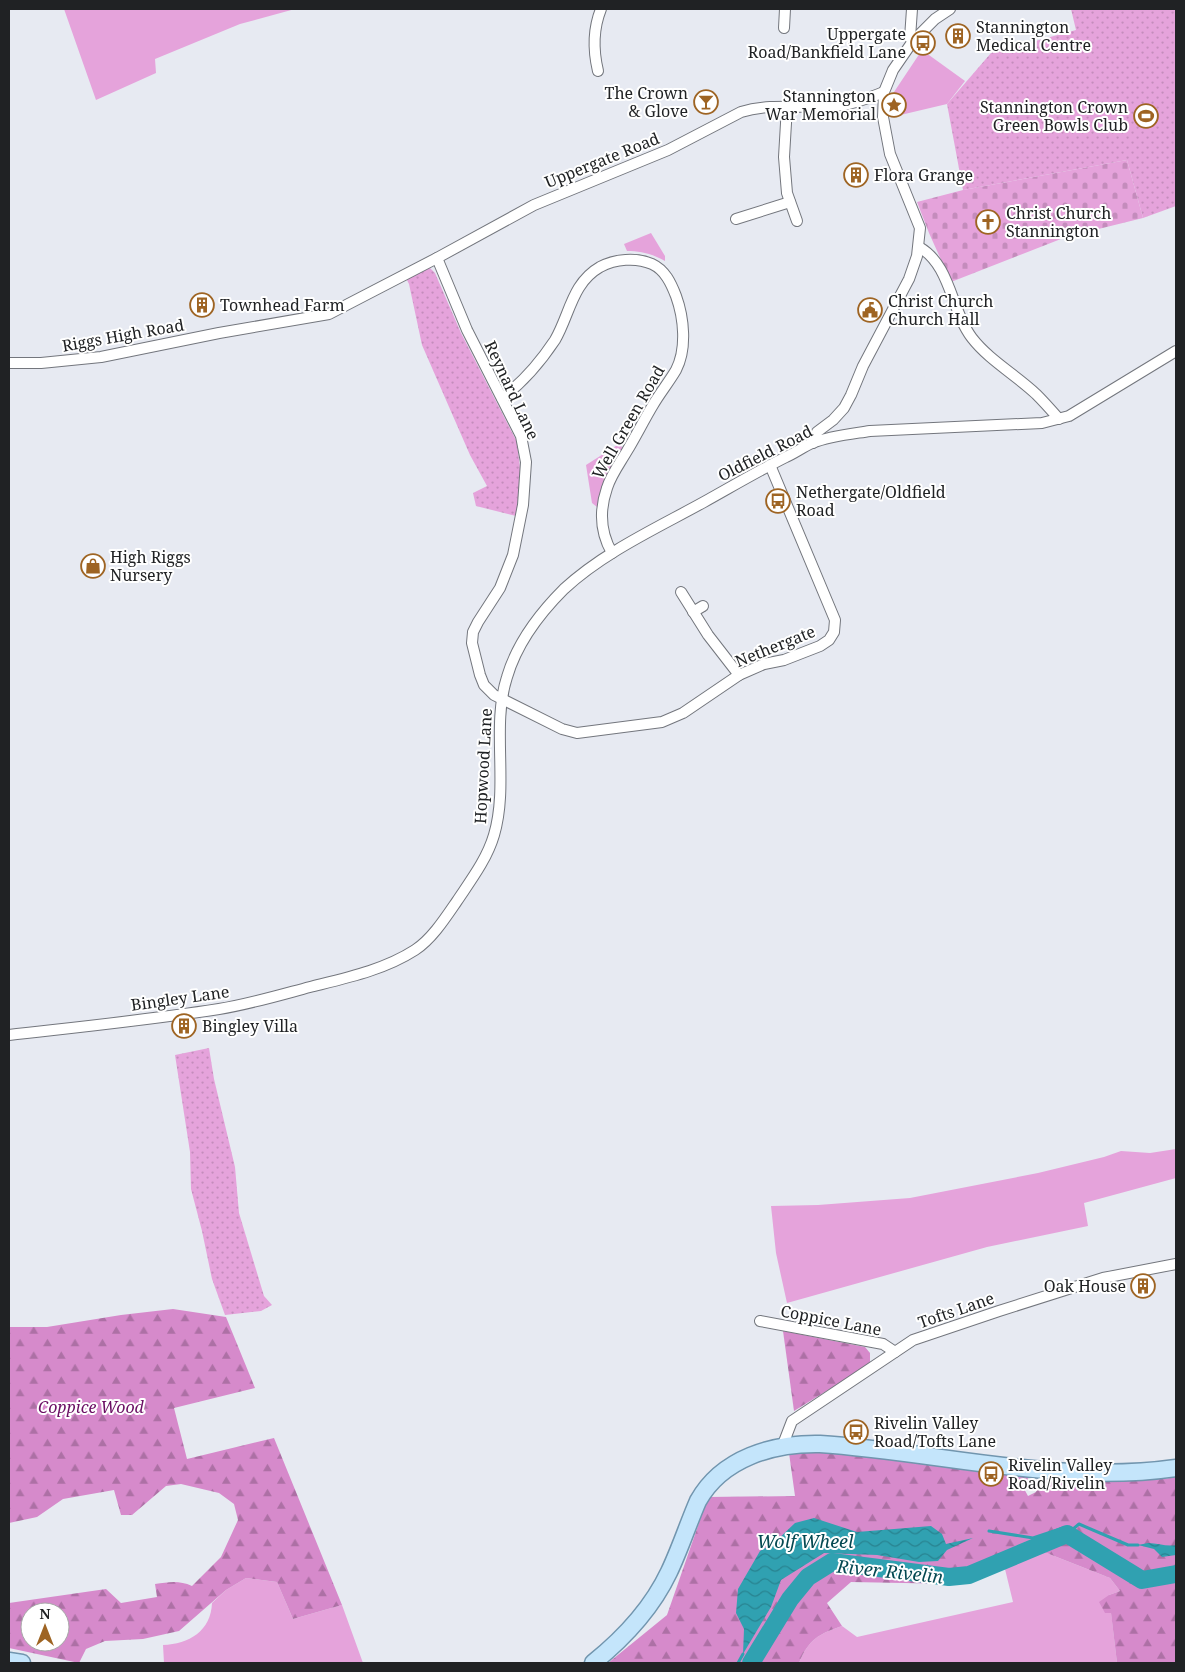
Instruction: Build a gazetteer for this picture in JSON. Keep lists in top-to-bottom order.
{
  "streets": {
    "street": [
      "Uppergate Road",
      "Riggs High Road",
      "Reynard Lane",
      "Well Green Road",
      "Oldfield Road",
      "Nethergate",
      "Hopwood Lane",
      "Bingley Lane",
      "Tofts Lane",
      "Coppice Lane"
    ]
  },
  "crossings": [
    ["Uppergate Road", "Riggs High Road"],
    ["Uppergate Road", "Reynard Lane"],
    ["Riggs High Road", "Reynard Lane"],
    ["Reynard Lane", "Well Green Road"],
    ["Reynard Lane", "Oldfield Road"],
    ["Reynard Lane", "Nethergate"],
    ["Reynard Lane", "Hopwood Lane"],
    ["Well Green Road", "Oldfield Road"],
    ["Oldfield Road", "Nethergate"],
    ["Oldfield Road", "Hopwood Lane"],
    ["Nethergate", "Hopwood Lane"],
    ["Hopwood Lane", "Bingley Lane"],
    ["Tofts Lane", "Coppice Lane"]
  ],
  "water": ["Wolf Wheel", "River Rivelin"],
  "parks": ["Coppice Wood"],
  "places": {
    "building": [
      "Stannington Medical Centre",
      "Flora Grange",
      "Townhead Farm",
      "Bingley Villa",
      "Oak House"
    ],
    "bus stop": [
      "Uppergate Road/Bankfield Lane",
      "Nethergate/Oldfield Road",
      "Rivelin Valley Road/Tofts Lane",
      "Rivelin Valley Road/Rivelin"
    ],
    "bar": ["The Crown & Glove"],
    "place": ["Stannington War Memorial"],
    "sports": ["Stannington Crown Green Bowls Club"],
    "church": ["Christ Church Stannington"],
    "public building": ["Christ Church Church Hall"],
    "shop": ["High Riggs Nursery"]
  },
  "north": "top"
}
